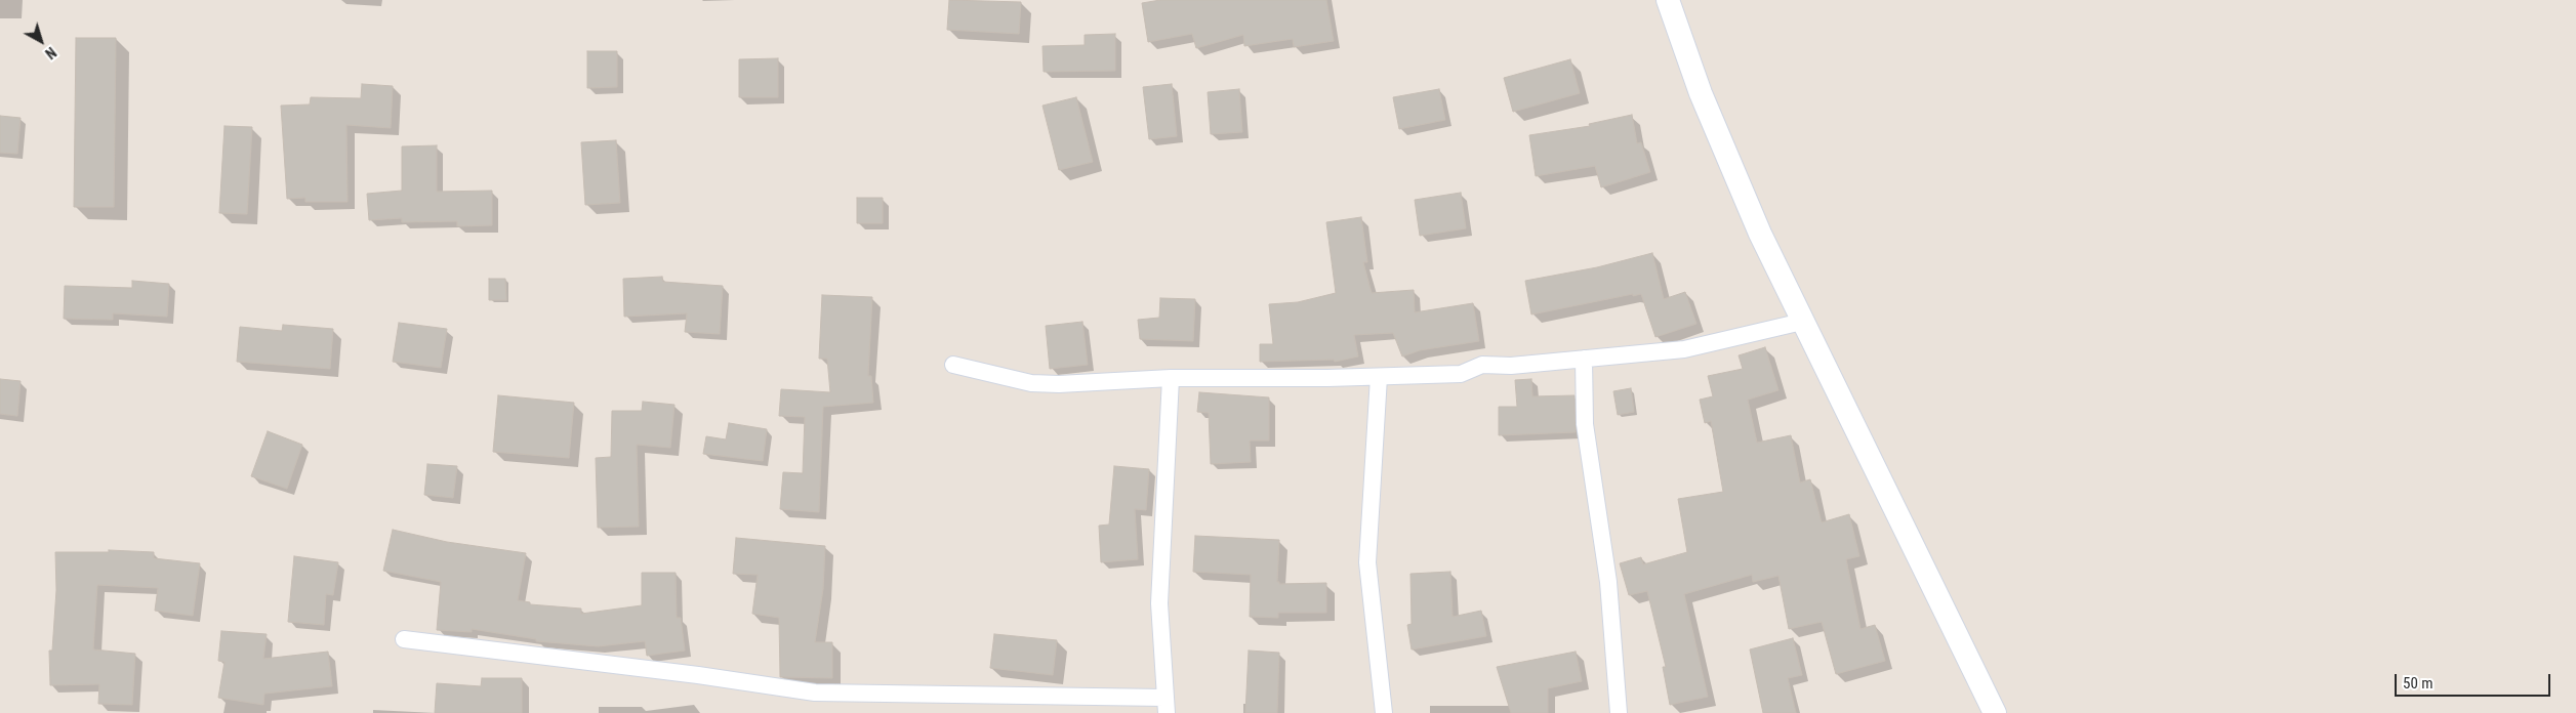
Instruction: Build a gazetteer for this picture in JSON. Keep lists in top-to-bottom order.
{
  "scale_bar": "50 m",
  "north": "bottom right"
}
